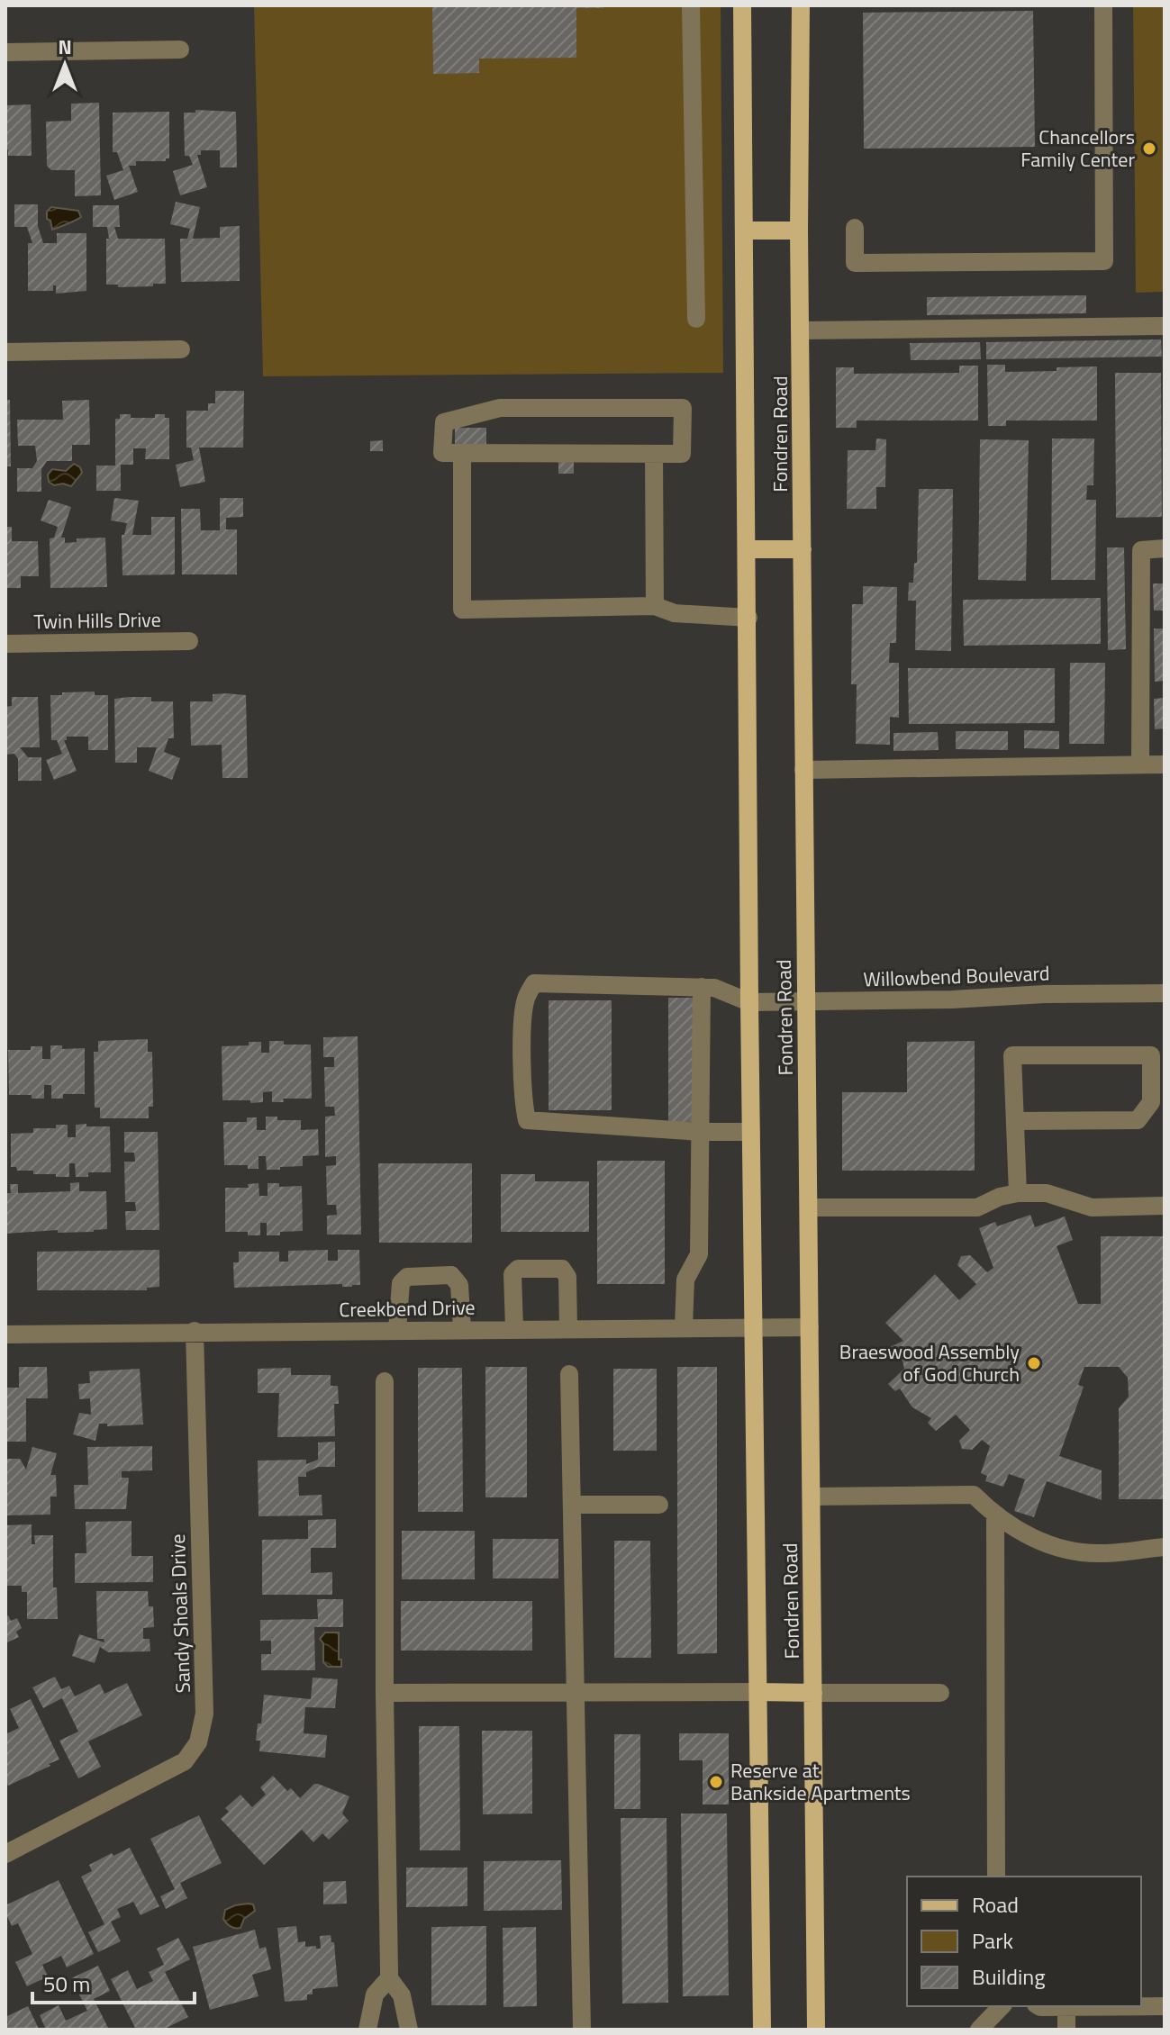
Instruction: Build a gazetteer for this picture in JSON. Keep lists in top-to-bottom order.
{
  "streets": {
    "main road": ["Fondren Road"],
    "street": [
      "Twin Hills Drive",
      "Willowbend Boulevard",
      "Creekbend Drive",
      "Sandy Shoals Drive"
    ]
  },
  "crossings": [
    ["Fondren Road", "Willowbend Boulevard"],
    ["Fondren Road", "Creekbend Drive"],
    ["Creekbend Drive", "Sandy Shoals Drive"]
  ],
  "places": ["Chancellors Family Center", "Braeswood Assembly of God Church", "Reserve at Bankside Apartments"],
  "legend": ["Road", "Park", "Building"],
  "scale_bar": "50 m",
  "north": "top"
}
